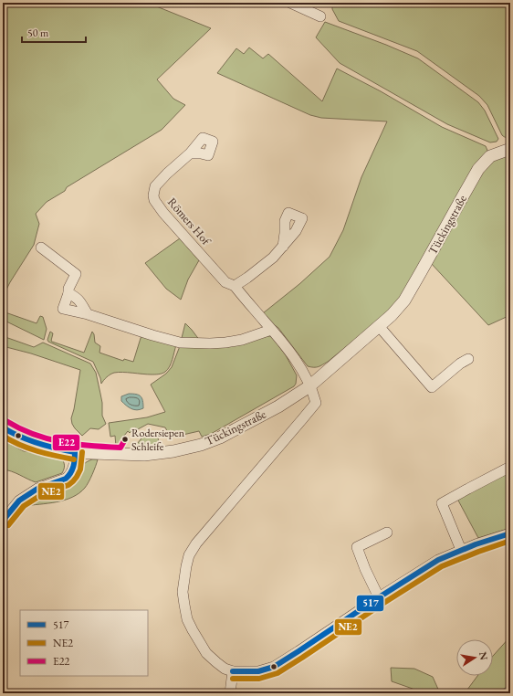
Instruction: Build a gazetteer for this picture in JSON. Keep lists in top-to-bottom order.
{
  "streets": {
    "street": ["Römers Hof", "Tückingstraße"]
  },
  "crossings": [
    ["Römers Hof", "Tückingstraße"]
  ],
  "places": ["Rodersiepen Schleife"],
  "lines": ["transit line E22", "transit line 517", "transit line NE2"],
  "legend": ["517", "NE2", "E22"],
  "scale_bar": "50 m",
  "north": "right"
}
